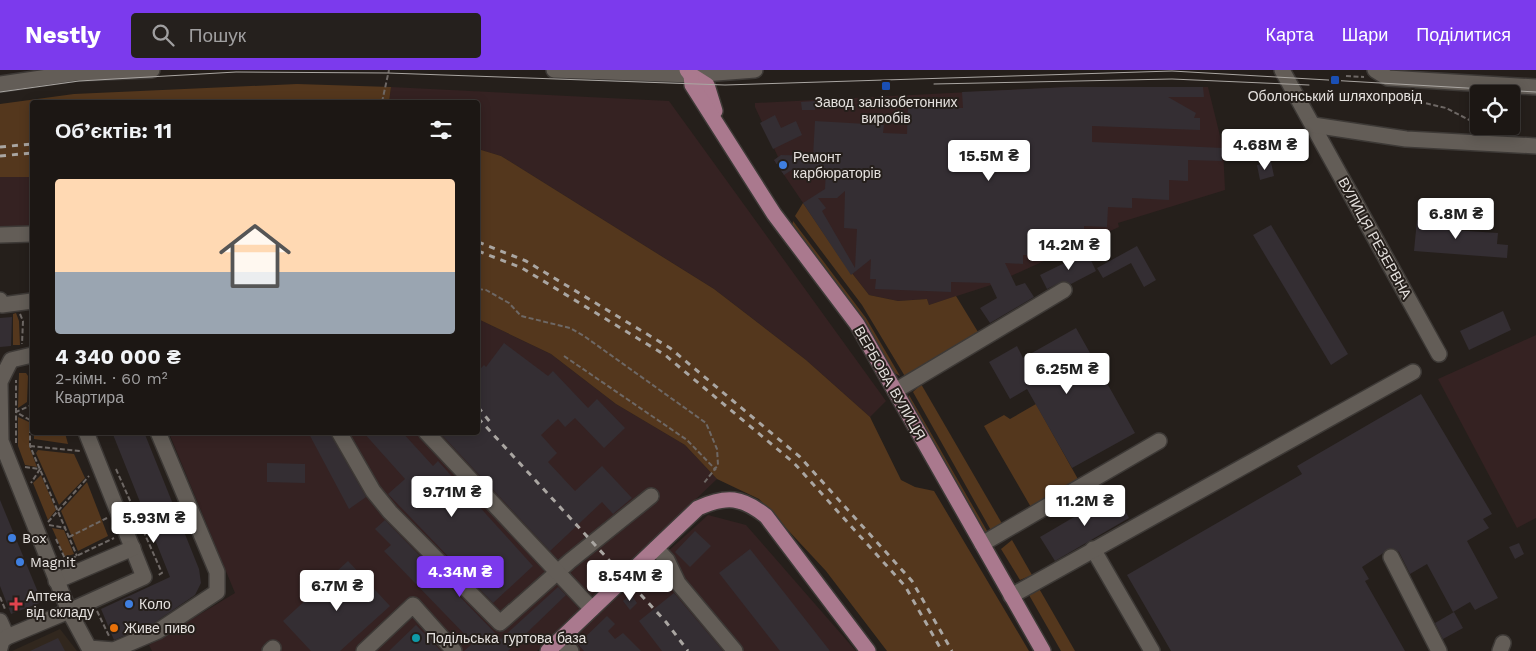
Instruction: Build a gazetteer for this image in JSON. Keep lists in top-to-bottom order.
{
  "streets": {
    "main road": ["ВЕРБОВА ВУЛИЦЯ"],
    "street": ["ВУЛИЦЯ РЕЗЕРВНА"]
  },
  "places": {
    "transit": ["Оболонський шляхопровід", "Завод залізобетонних виробів"],
    "other": [
      "Ремонт карбюраторів",
      "Box",
      "Magnit",
      "Коло",
      "Живе пиво",
      "Подільська гуртова база"
    ],
    "health": ["Аптека від складу"]
  },
  "page": {
    "header": "Nestly",
    "search": "Пошук",
    "nav": ["Карта", "Шари", "Поділитися"],
    "heading": "Об’єктів: 11",
    "price": [
      "4.68M ₴",
      "15.5M ₴",
      "6.8M ₴",
      "14.2M ₴",
      "6.25M ₴",
      "9.71M ₴",
      "11.2M ₴",
      "5.93M ₴",
      "4.34M ₴",
      "8.54M ₴",
      "6.7M ₴"
    ],
    "list": [
      {
        "name": "4 340 000 ₴",
        "note": "2-кімн. · 60 m² · Квартира"
      }
    ]
  }
}
